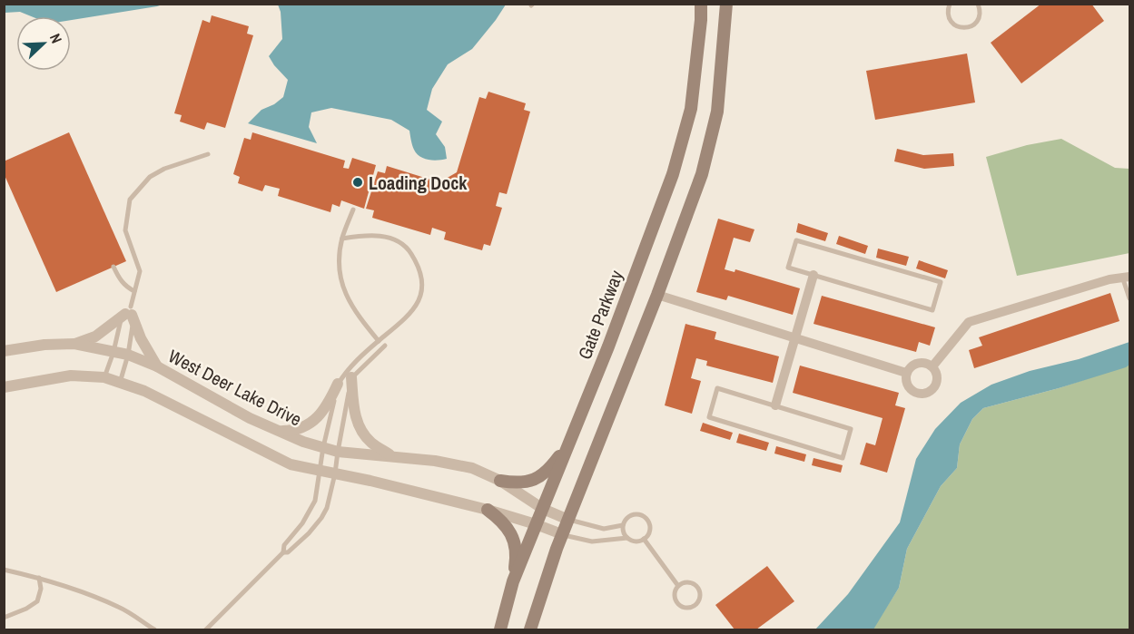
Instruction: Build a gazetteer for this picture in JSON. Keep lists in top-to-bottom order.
{
  "streets": {
    "main road": ["Gate Parkway"],
    "street": ["West Deer Lake Drive"]
  },
  "crossings": [
    ["Gate Parkway", "West Deer Lake Drive"]
  ],
  "places": ["Loading Dock"],
  "north": "top right"
}
